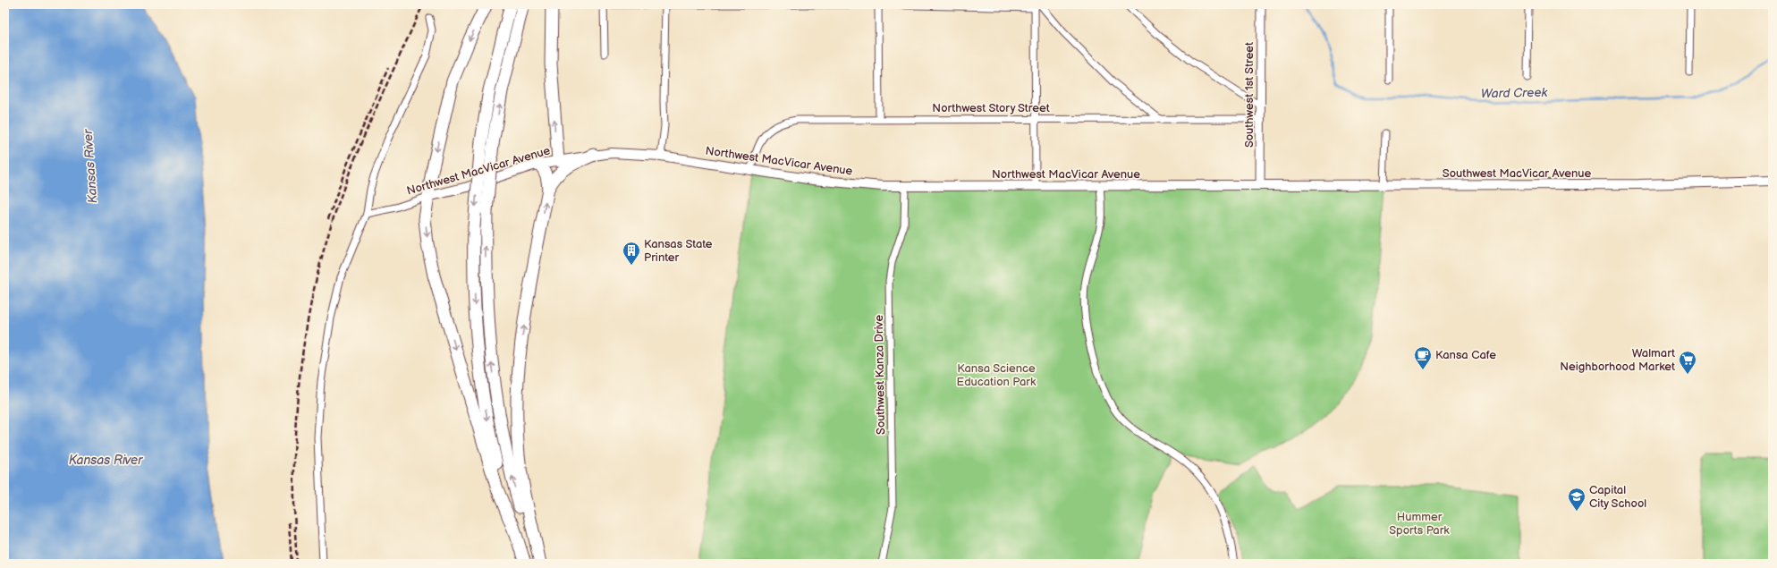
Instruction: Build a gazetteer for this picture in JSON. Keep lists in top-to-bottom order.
{
  "streets": {
    "main road": ["Northwest MacVicar Avenue", "Southwest MacVicar Avenue"],
    "street": ["Southwest 1st Street", "Northwest Story Street", "Southwest Kanza Drive"]
  },
  "crossings": [
    ["Southwest 1st Street", "Northwest Story Street"],
    ["Southwest 1st Street", "Northwest MacVicar Avenue"],
    ["Southwest 1st Street", "Southwest MacVicar Avenue"],
    ["Northwest Story Street", "Northwest MacVicar Avenue"],
    ["Northwest MacVicar Avenue", "Southwest MacVicar Avenue"],
    ["Northwest MacVicar Avenue", "Southwest Kanza Drive"]
  ],
  "water": ["Ward Creek", "Kansas River"],
  "parks": ["Kansa Science Education Park", "Hummer Sports Park"],
  "places": {
    "building": ["Kansas State Printer"],
    "cafe": ["Kansa Cafe"],
    "supermarket": ["Walmart Neighborhood Market"],
    "school or university": ["Capital City School"]
  }
}
